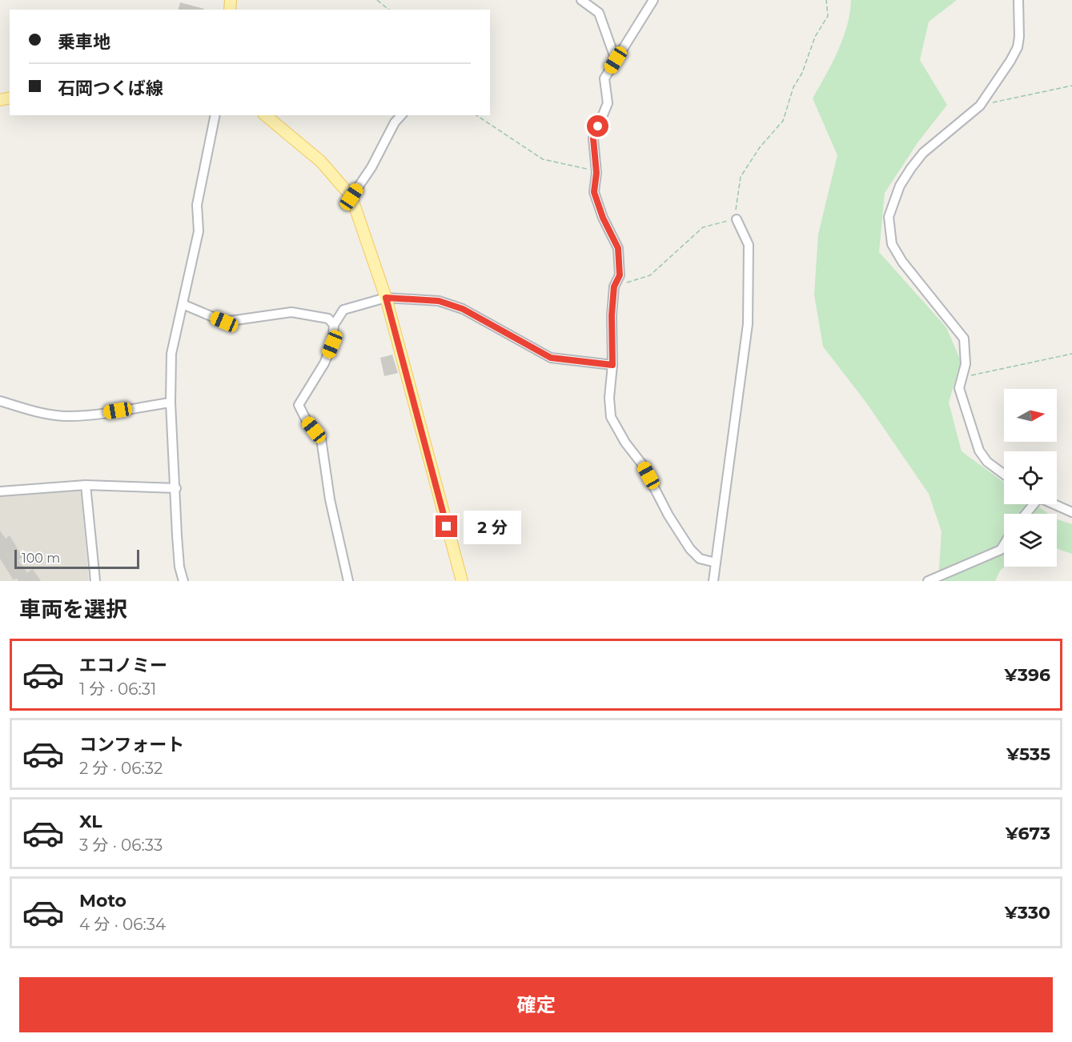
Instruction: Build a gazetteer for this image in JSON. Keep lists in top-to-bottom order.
{
  "scale_bar": "100 m",
  "north": "right",
  "page": {
    "banner": ["乗車地", "石岡つくば線"],
    "bubble": "2 分",
    "scale": "100 m",
    "heading": "車両を選択",
    "list": [
      {
        "name": "エコノミー",
        "note": "1 分 · 06:31",
        "value": "¥396"
      },
      {
        "name": "コンフォート",
        "note": "2 分 · 06:32",
        "value": "¥535"
      },
      {
        "name": "XL",
        "note": "3 分 · 06:33",
        "value": "¥673"
      },
      {
        "name": "Moto",
        "note": "4 分 · 06:34",
        "value": "¥330"
      }
    ],
    "buttons": "確定"
  }
}
